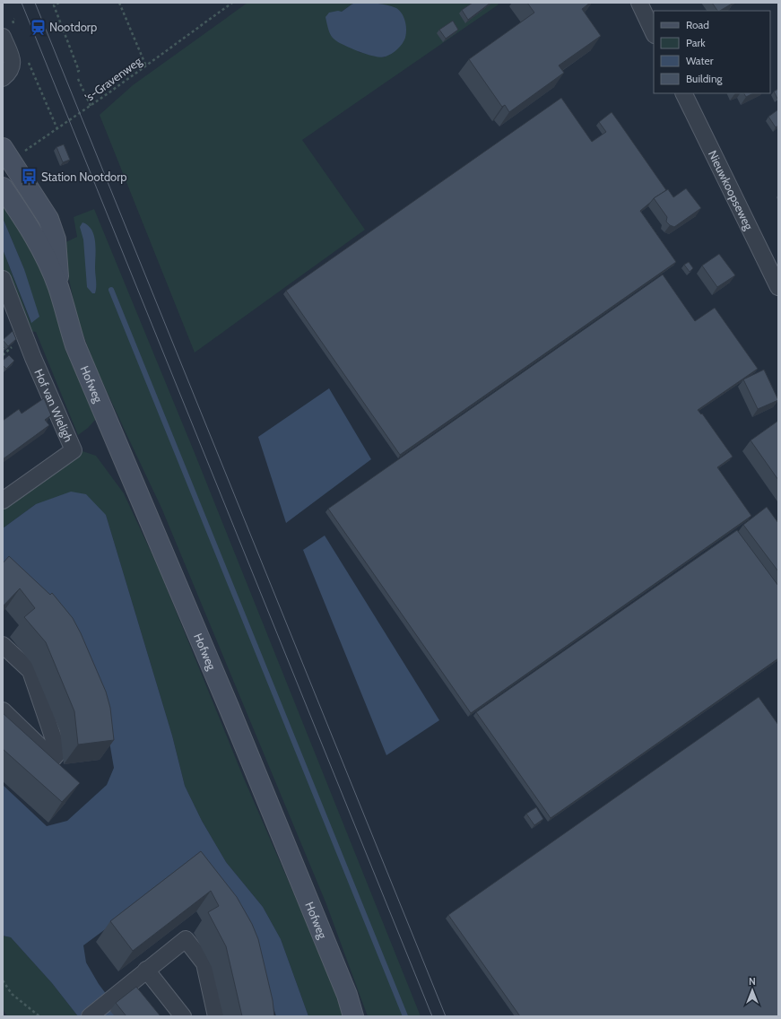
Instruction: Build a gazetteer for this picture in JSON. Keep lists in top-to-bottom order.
{
  "streets": {
    "main road": ["Hofweg"],
    "street": ["Nieuwkoopseweg", "Hof van Wieligh"],
    "path": ["'s-Gravenweg"]
  },
  "crossings": [
    ["'s-Gravenweg", "Hofweg"]
  ],
  "places": {
    "station": ["Nootdorp"],
    "bus stop": ["Station Nootdorp"]
  },
  "legend": [
    "Road",
    "Park",
    "Water",
    "Building"
  ],
  "north": "top"
}
